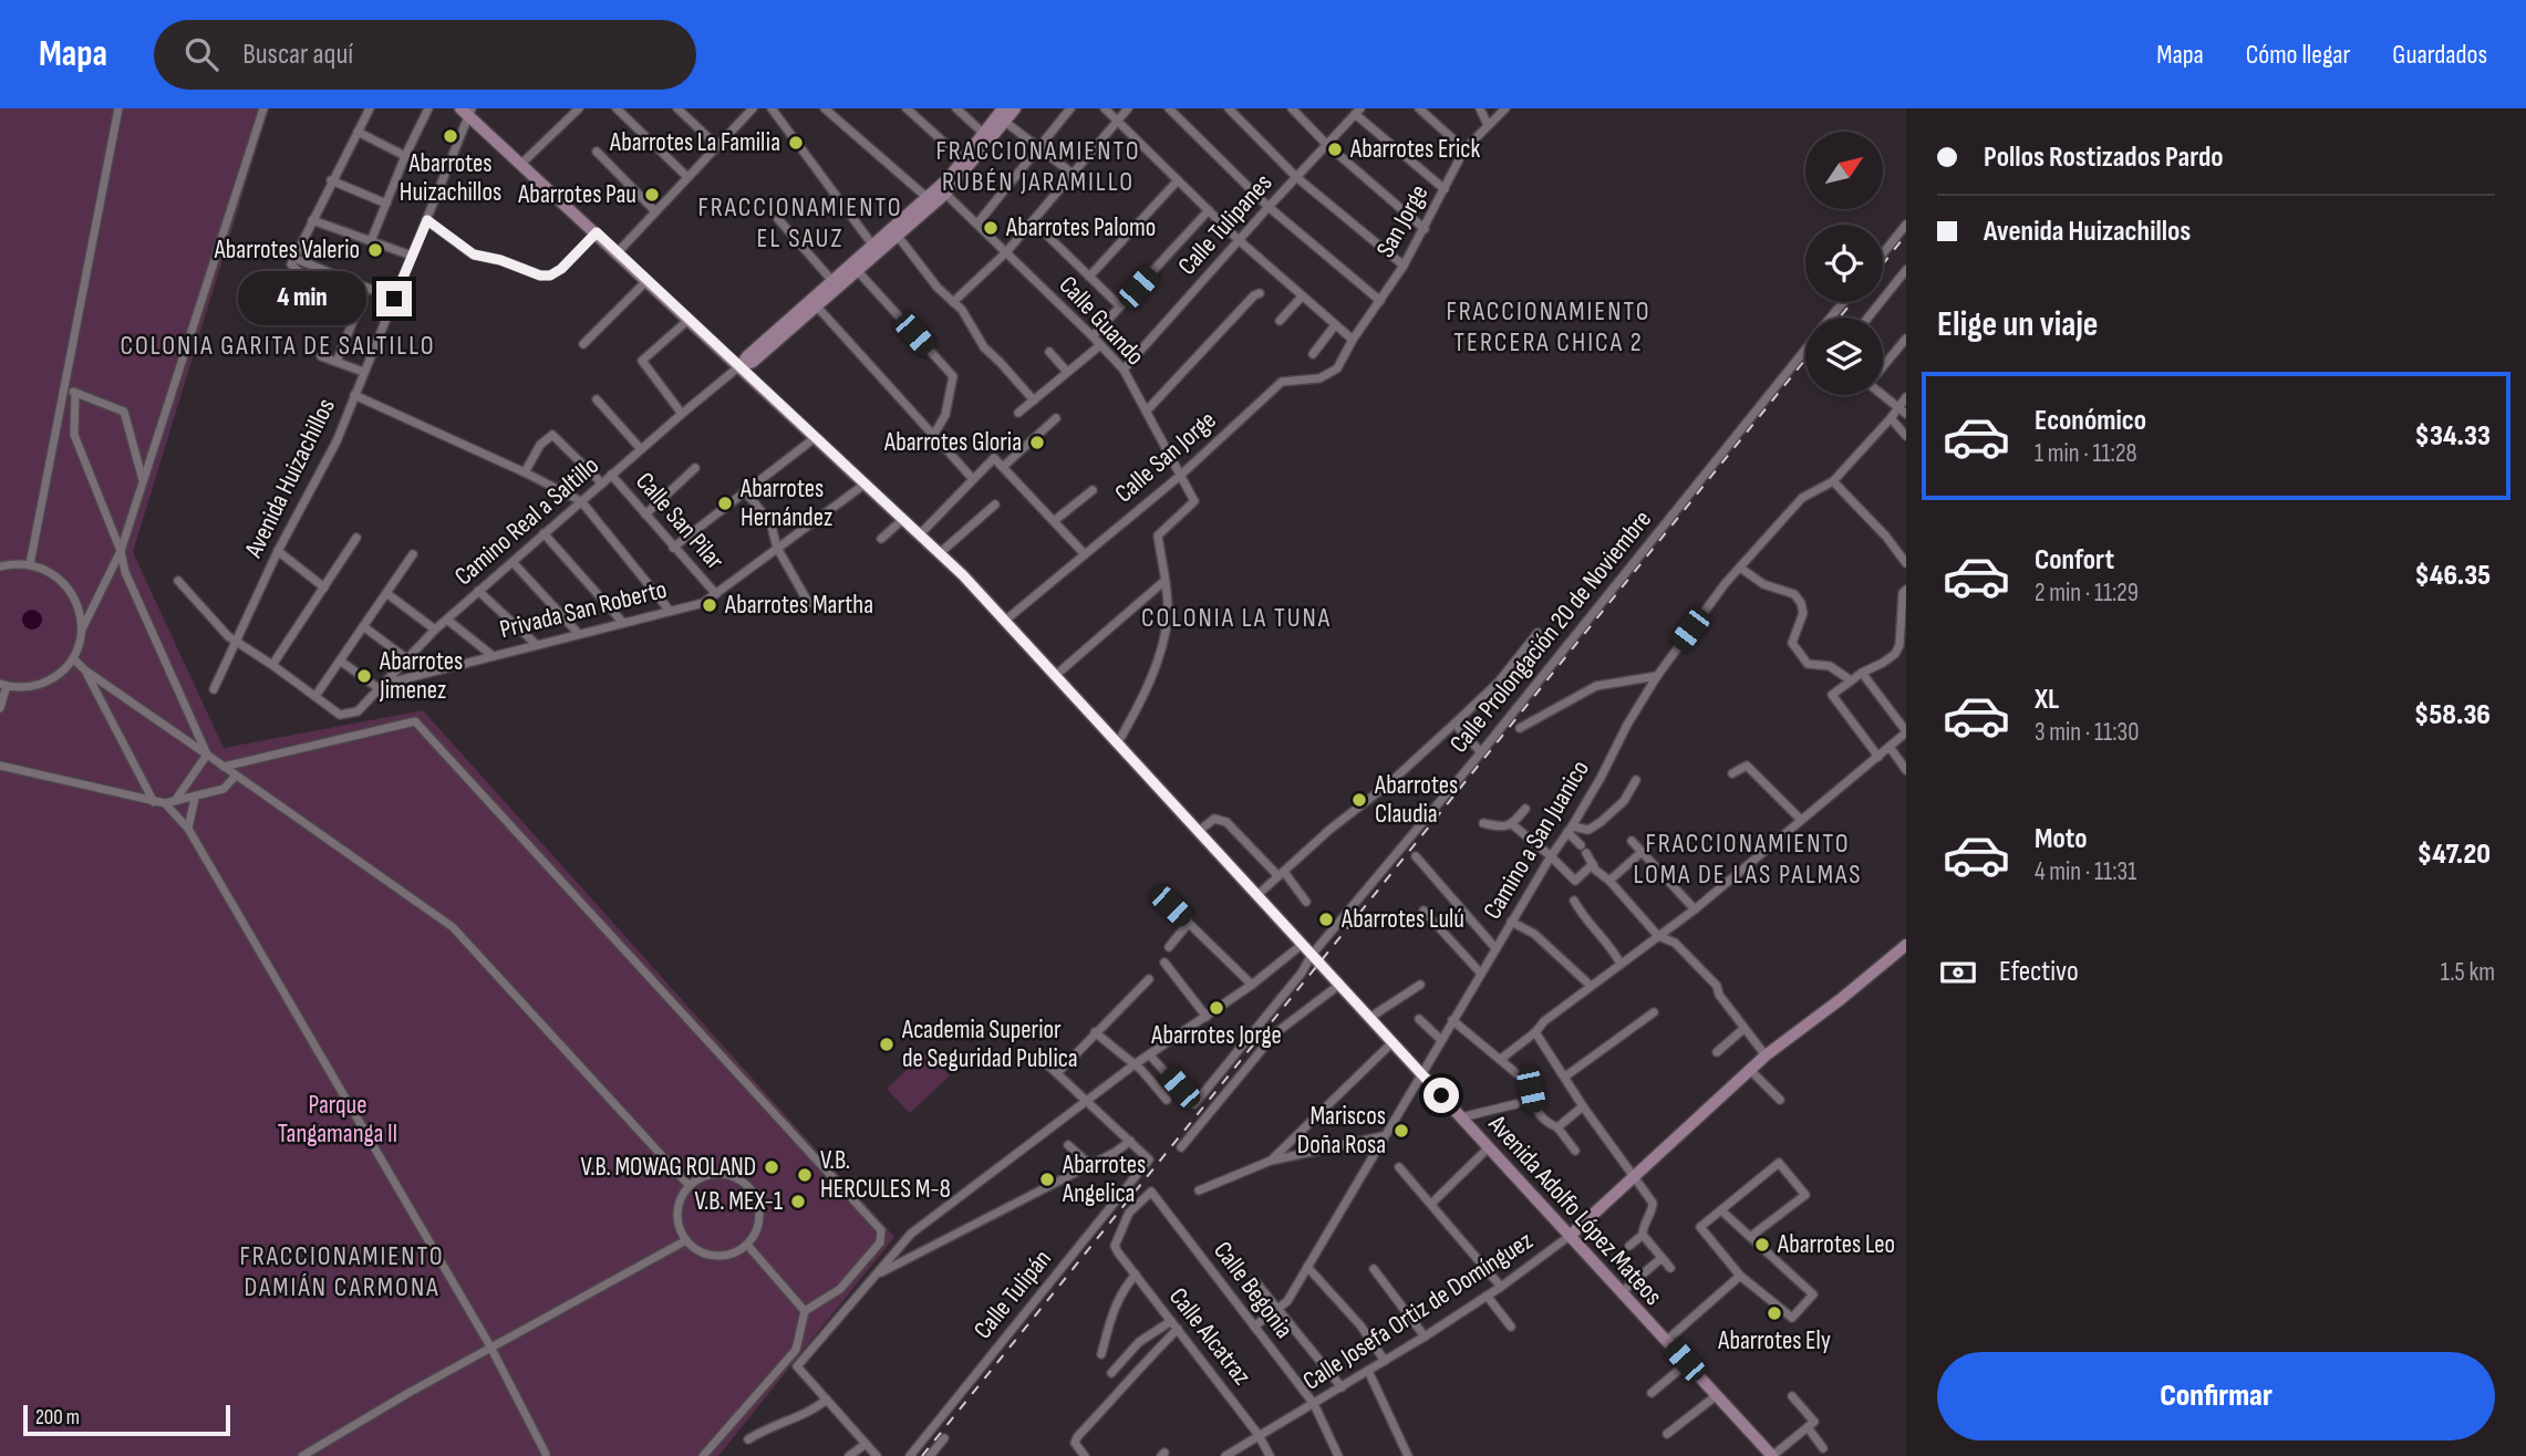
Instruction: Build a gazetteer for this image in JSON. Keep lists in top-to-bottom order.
{
  "streets": {
    "street": [
      "San Jorge",
      "Calle Tulipanes",
      "Calle Guando",
      "Calle San Jorge",
      "Avenida Huizachillos",
      "Camino Real a Saltillo",
      "Calle San Pilar",
      "Privada San Roberto",
      "Calle Prolongación 20 de Noviembre",
      "Camino a San Juanico",
      "Avenida Adolfo López Mateos",
      "Calle Begonia",
      "Calle Tulipán",
      "Calle Josefa Ortiz de Domínguez",
      "Calle Alcatraz"
    ]
  },
  "crossings": [
    ["San Jorge", "Calle San Jorge"],
    ["Calle Tulipanes", "Calle Guando"],
    ["Calle Guando", "Calle San Jorge"],
    ["Calle Guando", "Camino Real a Saltillo"],
    ["Calle San Jorge", "Avenida Adolfo López Mateos"],
    ["Avenida Huizachillos", "Avenida Adolfo López Mateos"],
    ["Camino Real a Saltillo", "Calle San Pilar"],
    ["Camino Real a Saltillo", "Privada San Roberto"],
    ["Camino Real a Saltillo", "Avenida Adolfo López Mateos"],
    ["Calle San Pilar", "Privada San Roberto"],
    ["Privada San Roberto", "Avenida Adolfo López Mateos"],
    ["Calle Prolongación 20 de Noviembre", "Avenida Adolfo López Mateos"],
    ["Camino a San Juanico", "Avenida Adolfo López Mateos"],
    ["Camino a San Juanico", "Calle Begonia"],
    ["Avenida Adolfo López Mateos", "Calle Josefa Ortiz de Domínguez"],
    ["Calle Begonia", "Calle Josefa Ortiz de Domínguez"],
    ["Calle Begonia", "Calle Alcatraz"],
    ["Calle Josefa Ortiz de Domínguez", "Calle Alcatraz"]
  ],
  "districts": [
    "FRACCIONAMIENTO RUBÉN JARAMILLO",
    "FRACCIONAMIENTO EL SAUZ",
    "FRACCIONAMIENTO TERCERA CHICA 2",
    "COLONIA GARITA DE SALTILLO",
    "COLONIA LA TUNA",
    "FRACCIONAMIENTO LOMA DE LAS PALMAS",
    "FRACCIONAMIENTO DAMIÁN CARMONA"
  ],
  "parks": ["Parque Tangamanga II"],
  "places": [
    "Abarrotes Huizachillos",
    "Abarrotes La Familia",
    "Abarrotes Erick",
    "Abarrotes Pau",
    "Abarrotes Palomo",
    "Abarrotes Valerio",
    "Abarrotes Gloria",
    "Abarrotes Hernández",
    "Abarrotes Martha",
    "Abarrotes Jimenez",
    "Abarrotes Claudia",
    "Abarrotes Lulú",
    "Abarrotes Jorge",
    "Academia Superior de Seguridad Publica",
    "Mariscos Doña Rosa",
    "V.B. MOWAG ROLAND",
    "V.B. HERCULES M-8",
    "Abarrotes Angelica",
    "V.B. MEX-1",
    "Abarrotes Leo",
    "Abarrotes Ely"
  ],
  "scale_bar": "200 m",
  "north": "top right",
  "page": {
    "header": "Mapa",
    "search": "Buscar aquí",
    "nav": ["Mapa", "Cómo llegar", "Guardados"],
    "banner": ["Pollos Rostizados Pardo", "Avenida Huizachillos"],
    "bubble": "4 min",
    "heading": "Elige un viaje",
    "list": [
      {
        "name": "Económico",
        "note": "1 min · 11:28",
        "value": "$34.33"
      },
      {
        "name": "Confort",
        "note": "2 min · 11:29",
        "value": "$46.35"
      },
      {
        "name": "XL",
        "note": "3 min · 11:30",
        "value": "$58.36"
      },
      {
        "name": "Moto",
        "note": "4 min · 11:31",
        "value": "$47.20"
      }
    ],
    "pay": ["Efectivo", "1.5 km"],
    "buttons": "Confirmar",
    "scale": "200 m"
  }
}
